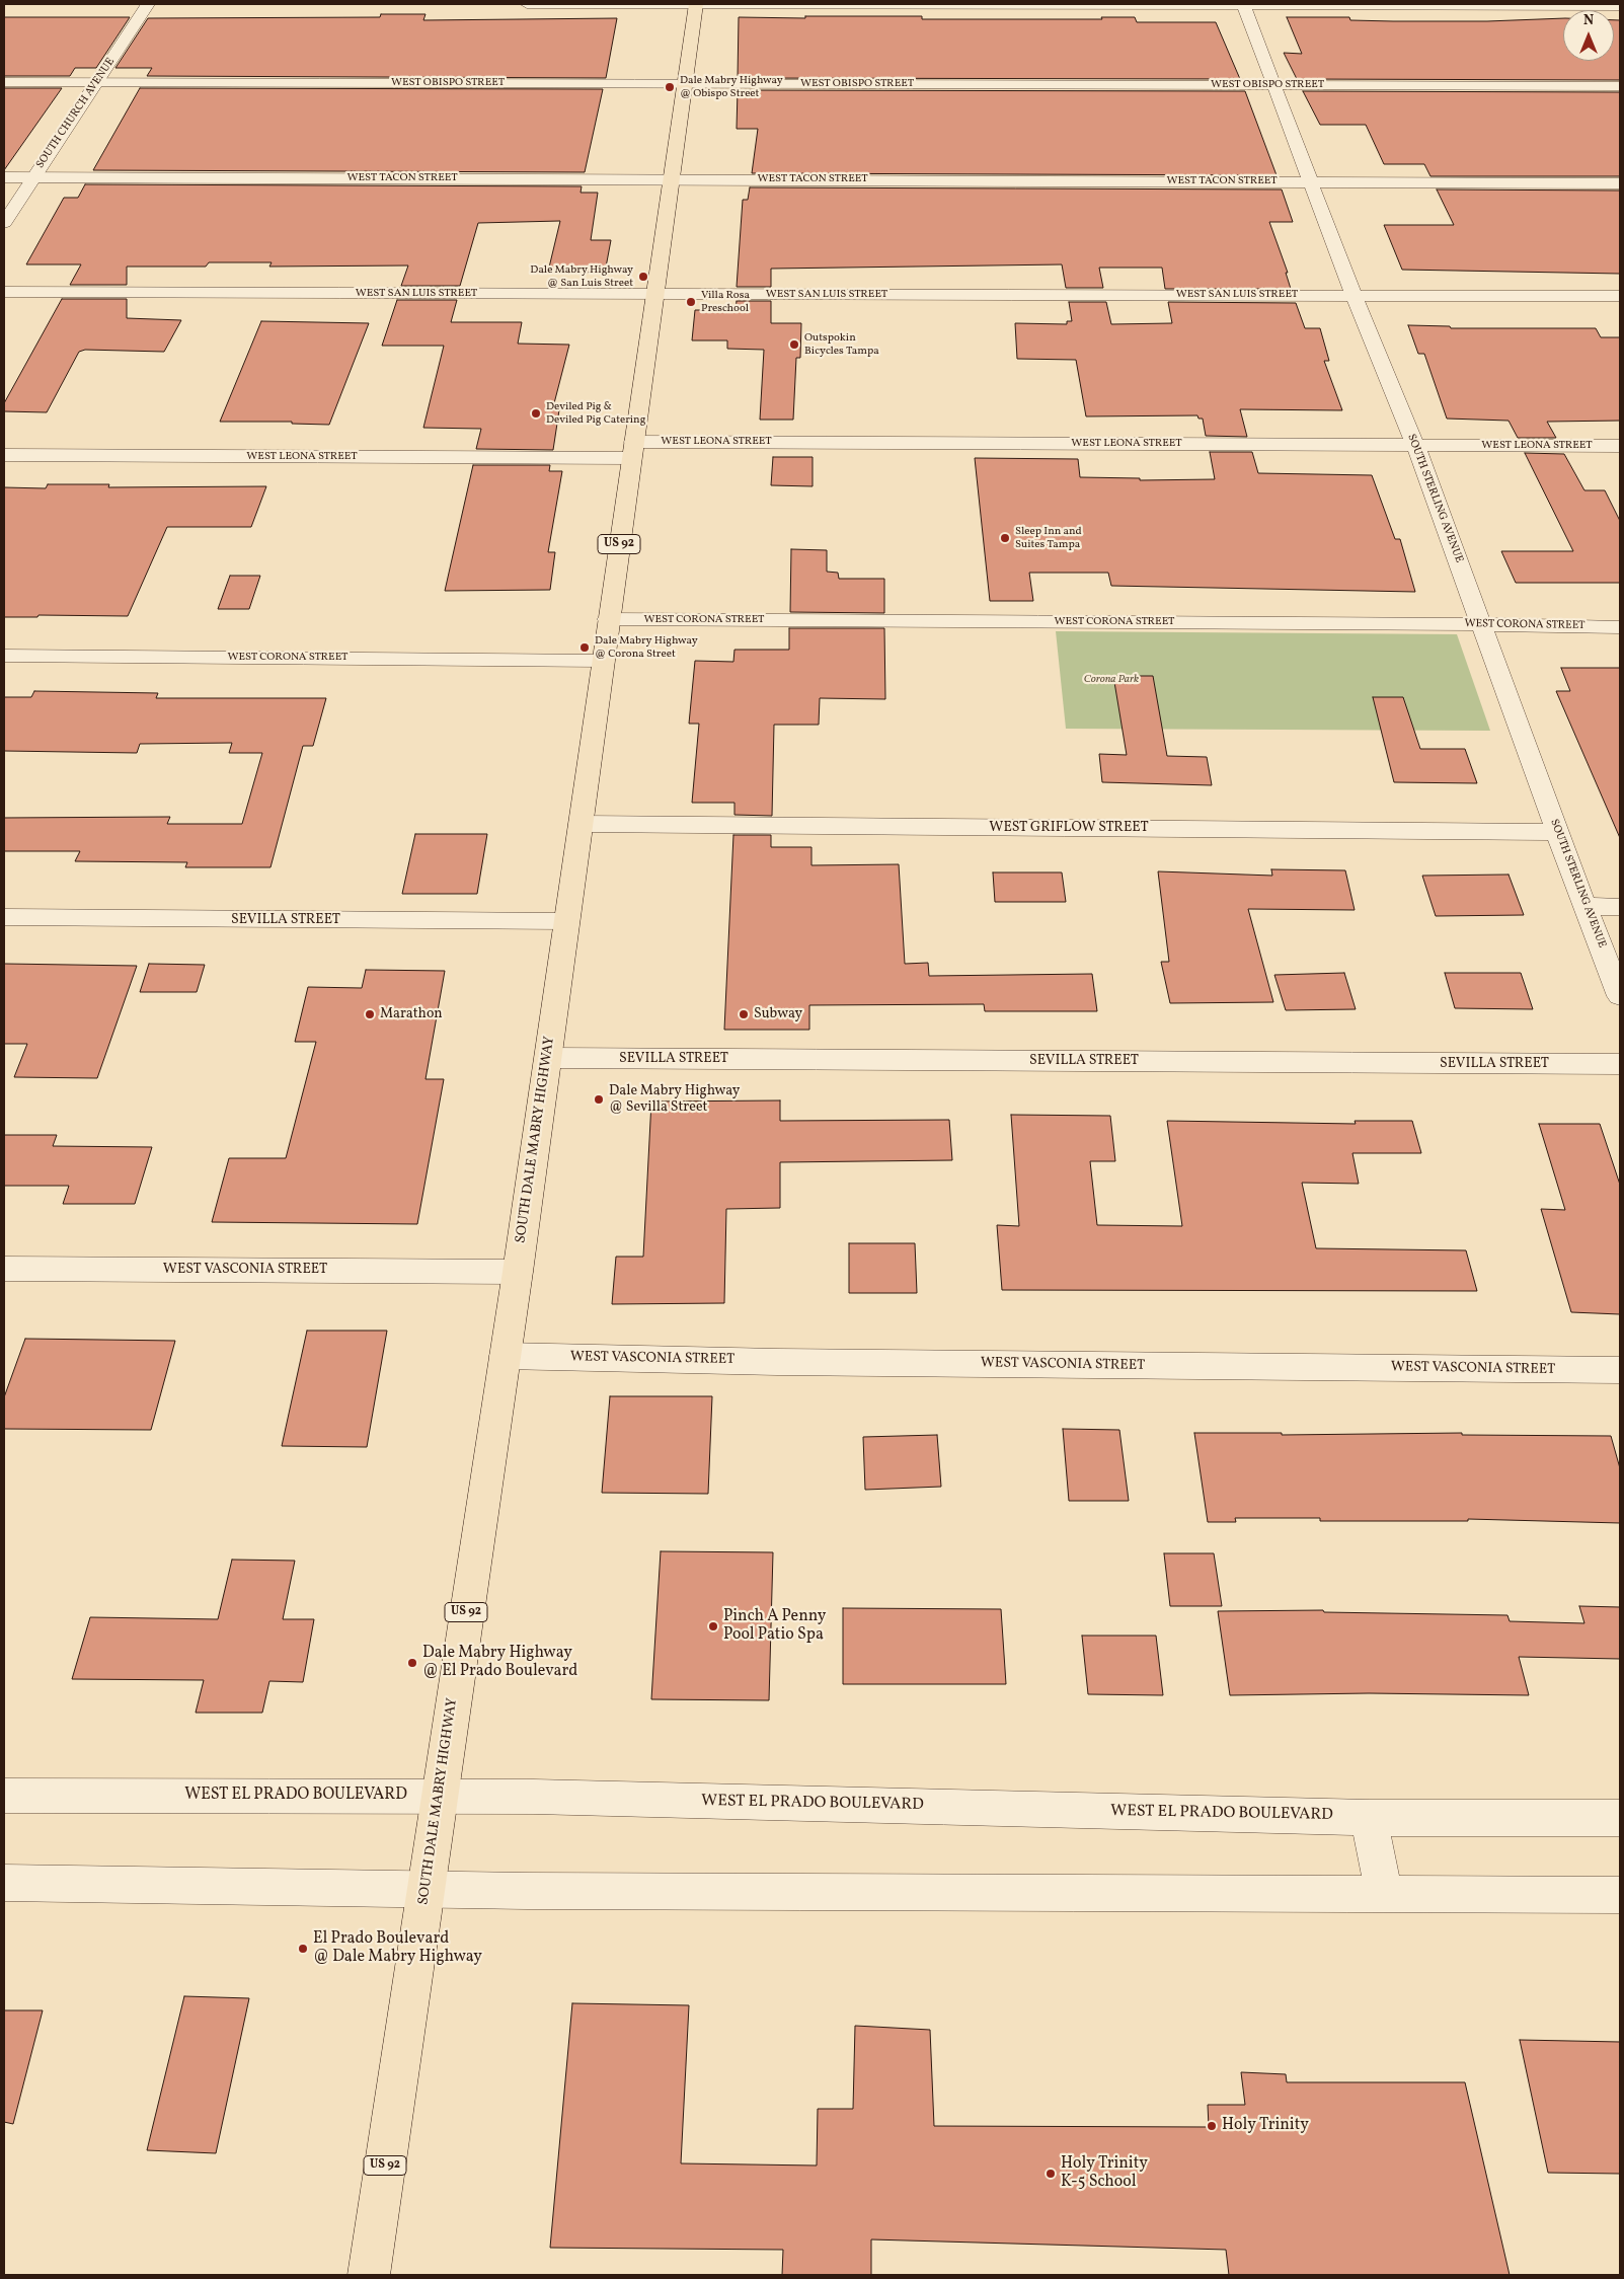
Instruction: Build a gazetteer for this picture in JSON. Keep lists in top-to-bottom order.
{
  "streets": {
    "main road": ["US 92", "SOUTH DALE MABRY HIGHWAY"],
    "street": [
      "WEST OBISPO STREET",
      "SOUTH CHURCH AVENUE",
      "WEST TACON STREET",
      "WEST SAN LUIS STREET",
      "WEST LEONA STREET",
      "SOUTH STERLING AVENUE",
      "WEST CORONA STREET",
      "WEST GRIFLOW STREET",
      "SEVILLA STREET",
      "WEST VASCONIA STREET",
      "WEST EL PRADO BOULEVARD"
    ]
  },
  "crossings": [
    ["WEST OBISPO STREET", "SOUTH CHURCH AVENUE"],
    ["WEST OBISPO STREET", "SOUTH STERLING AVENUE"],
    ["WEST OBISPO STREET", "SOUTH DALE MABRY HIGHWAY"],
    ["SOUTH CHURCH AVENUE", "WEST TACON STREET"],
    ["WEST TACON STREET", "SOUTH STERLING AVENUE"],
    ["WEST TACON STREET", "SOUTH DALE MABRY HIGHWAY"],
    ["WEST SAN LUIS STREET", "SOUTH STERLING AVENUE"],
    ["WEST SAN LUIS STREET", "SOUTH DALE MABRY HIGHWAY"],
    ["WEST LEONA STREET", "SOUTH STERLING AVENUE"],
    ["WEST LEONA STREET", "SOUTH DALE MABRY HIGHWAY"],
    ["SOUTH STERLING AVENUE", "WEST CORONA STREET"],
    ["SOUTH STERLING AVENUE", "WEST GRIFLOW STREET"],
    ["WEST CORONA STREET", "SOUTH DALE MABRY HIGHWAY"],
    ["WEST GRIFLOW STREET", "SOUTH DALE MABRY HIGHWAY"],
    ["SEVILLA STREET", "SOUTH DALE MABRY HIGHWAY"],
    ["SOUTH DALE MABRY HIGHWAY", "WEST VASCONIA STREET"],
    ["SOUTH DALE MABRY HIGHWAY", "WEST EL PRADO BOULEVARD"]
  ],
  "parks": ["Corona Park"],
  "places": [
    "Dale Mabry Highway @ Obispo Street",
    "Dale Mabry Highway @ San Luis Street",
    "Villa Rosa Preschool",
    "Outspokin Bicycles Tampa",
    "Deviled Pig & Deviled Pig Catering",
    "Sleep Inn and Suites Tampa",
    "Dale Mabry Highway @ Corona Street",
    "Marathon",
    "Subway",
    "Dale Mabry Highway @ Sevilla Street",
    "Pinch A Penny Pool Patio Spa",
    "Dale Mabry Highway @ El Prado Boulevard",
    "El Prado Boulevard @ Dale Mabry Highway",
    "Holy Trinity",
    "Holy Trinity K-5 School"
  ],
  "north": "top"
}
